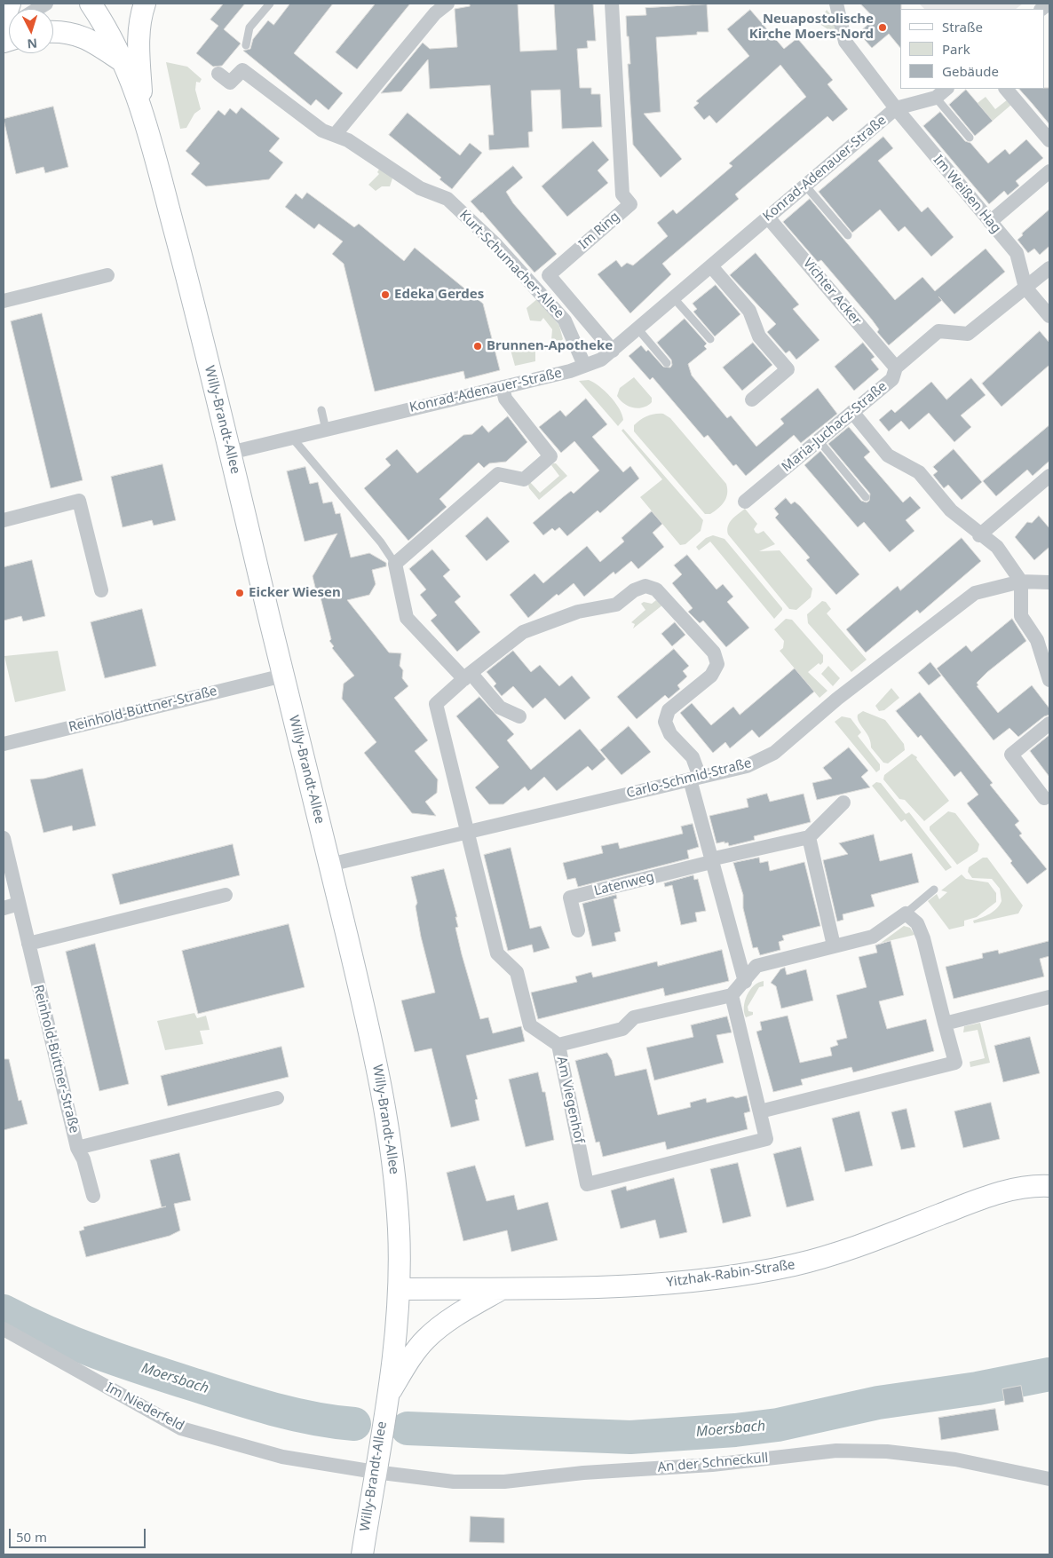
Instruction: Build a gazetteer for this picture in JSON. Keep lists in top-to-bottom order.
{
  "streets": {
    "street": [
      "Konrad-Adenauer-Straße",
      "Im Weißen Hag",
      "Im Ring",
      "Kurt-Schumacher-Allee",
      "Vichter Acker",
      "Willy-Brandt-Allee",
      "Maria-Juchacz-Straße",
      "Reinhold-Büttner-Straße",
      "Carlo-Schmid-Straße",
      "Latenweg",
      "Am Viegenhof",
      "Yitzhak-Rabin-Straße",
      "Im Niederfeld",
      "An der Schneckull"
    ]
  },
  "crossings": [
    ["Konrad-Adenauer-Straße", "Im Weißen Hag"],
    ["Konrad-Adenauer-Straße", "Im Ring"],
    ["Konrad-Adenauer-Straße", "Kurt-Schumacher-Allee"],
    ["Konrad-Adenauer-Straße", "Vichter Acker"],
    ["Konrad-Adenauer-Straße", "Willy-Brandt-Allee"],
    ["Im Weißen Hag", "Maria-Juchacz-Straße"],
    ["Vichter Acker", "Maria-Juchacz-Straße"],
    ["Willy-Brandt-Allee", "Reinhold-Büttner-Straße"],
    ["Willy-Brandt-Allee", "Carlo-Schmid-Straße"],
    ["Willy-Brandt-Allee", "Yitzhak-Rabin-Straße"],
    ["Willy-Brandt-Allee", "Im Niederfeld"],
    ["Willy-Brandt-Allee", "An der Schneckull"],
    ["Carlo-Schmid-Straße", "Am Viegenhof"],
    ["Im Niederfeld", "An der Schneckull"]
  ],
  "water": ["Moersbach"],
  "places": [
    "Neuapostolische Kirche Moers-Nord",
    "Edeka Gerdes",
    "Brunnen-Apotheke",
    "Eicker Wiesen"
  ],
  "legend": ["Straße", "Park", "Gebäude"],
  "scale_bar": "50 m",
  "north": "bottom"
}
